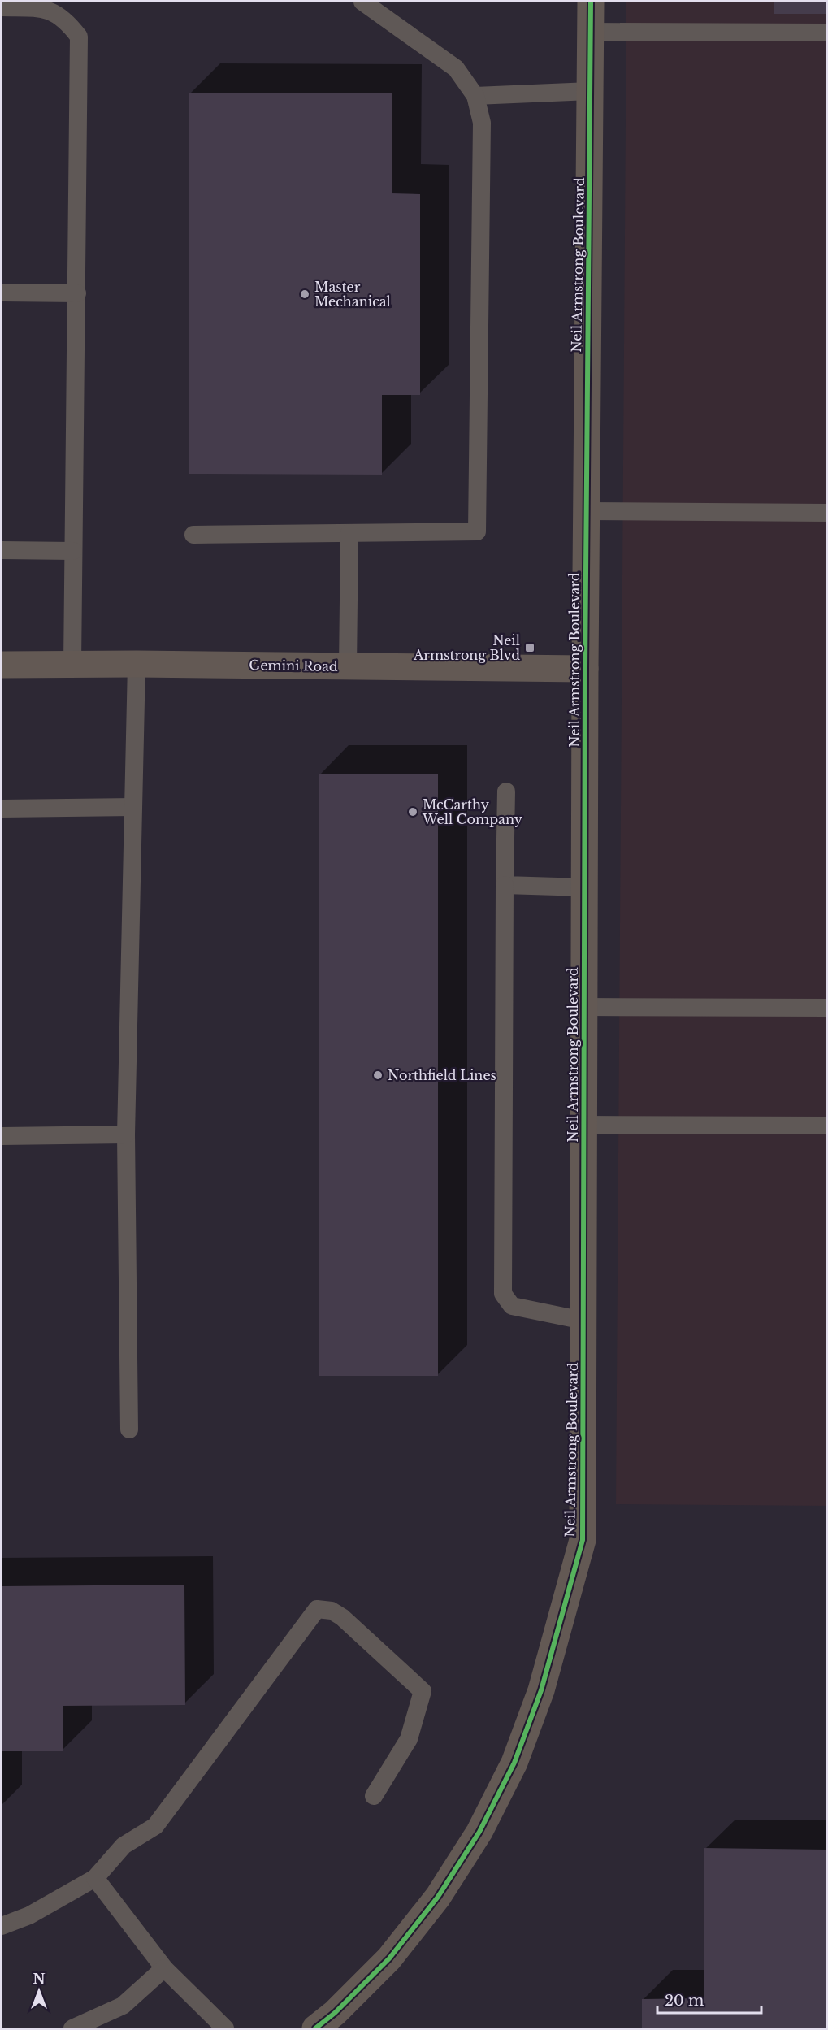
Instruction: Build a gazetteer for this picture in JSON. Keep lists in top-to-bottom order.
{
  "streets": {
    "street": ["Neil Armstrong Boulevard", "Gemini Road"]
  },
  "crossings": [
    ["Neil Armstrong Boulevard", "Gemini Road"]
  ],
  "places": {
    "other": ["Master Mechanical", "McCarthy Well Company", "Northfield Lines"],
    "transit": ["Neil Armstrong Blvd"]
  },
  "scale_bar": "20 m",
  "north": "top"
}
